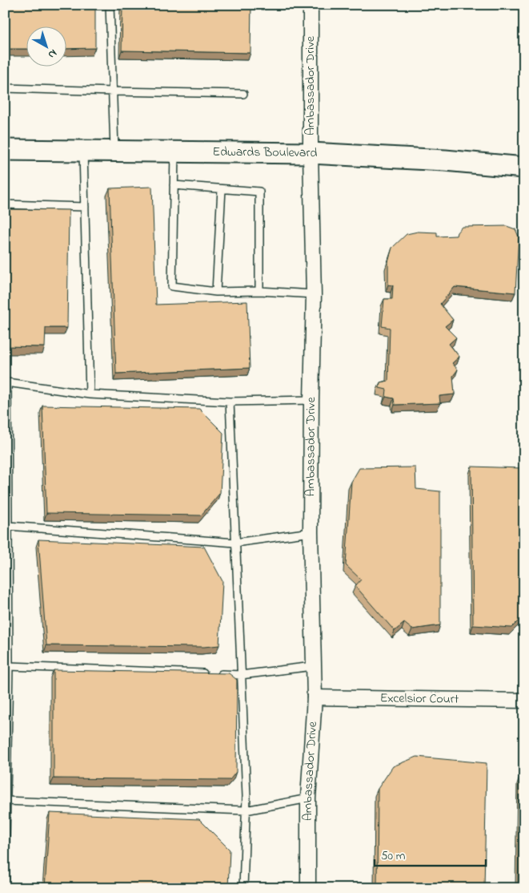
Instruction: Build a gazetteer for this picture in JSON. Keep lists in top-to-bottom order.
{
  "streets": {
    "street": ["Ambassador Drive", "Edwards Boulevard", "Excelsior Court"]
  },
  "crossings": [
    ["Ambassador Drive", "Edwards Boulevard"],
    ["Ambassador Drive", "Excelsior Court"]
  ],
  "scale_bar": "50 m",
  "north": "bottom right"
}
